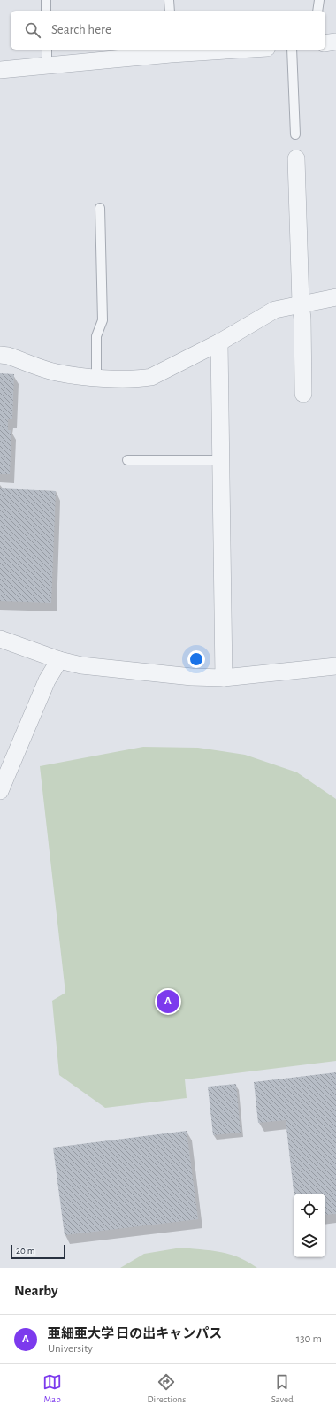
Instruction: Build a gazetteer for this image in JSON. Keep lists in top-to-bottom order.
{
  "scale_bar": "20 m",
  "page": {
    "search": "Search here",
    "pins": "A",
    "scale": "20 m",
    "heading": "Nearby",
    "list": [
      {
        "mark": "A",
        "name": "亜細亜大学 日の出キャンパス",
        "note": "University",
        "value": "130 m"
      }
    ],
    "nav": ["Map", "Directions", "Saved"]
  }
}
